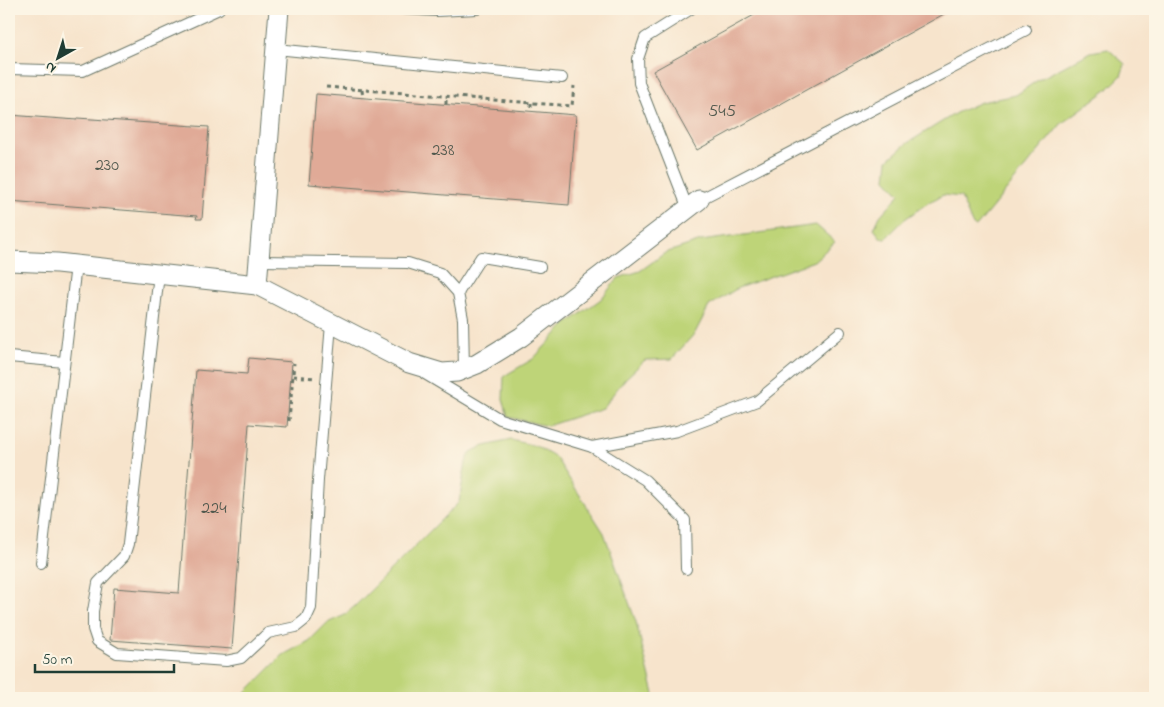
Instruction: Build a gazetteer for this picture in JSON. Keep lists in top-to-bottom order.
{
  "house_numbers": [
    "545",
    "238",
    "230",
    "224"
  ],
  "scale_bar": "50 m",
  "north": "bottom left"
}
